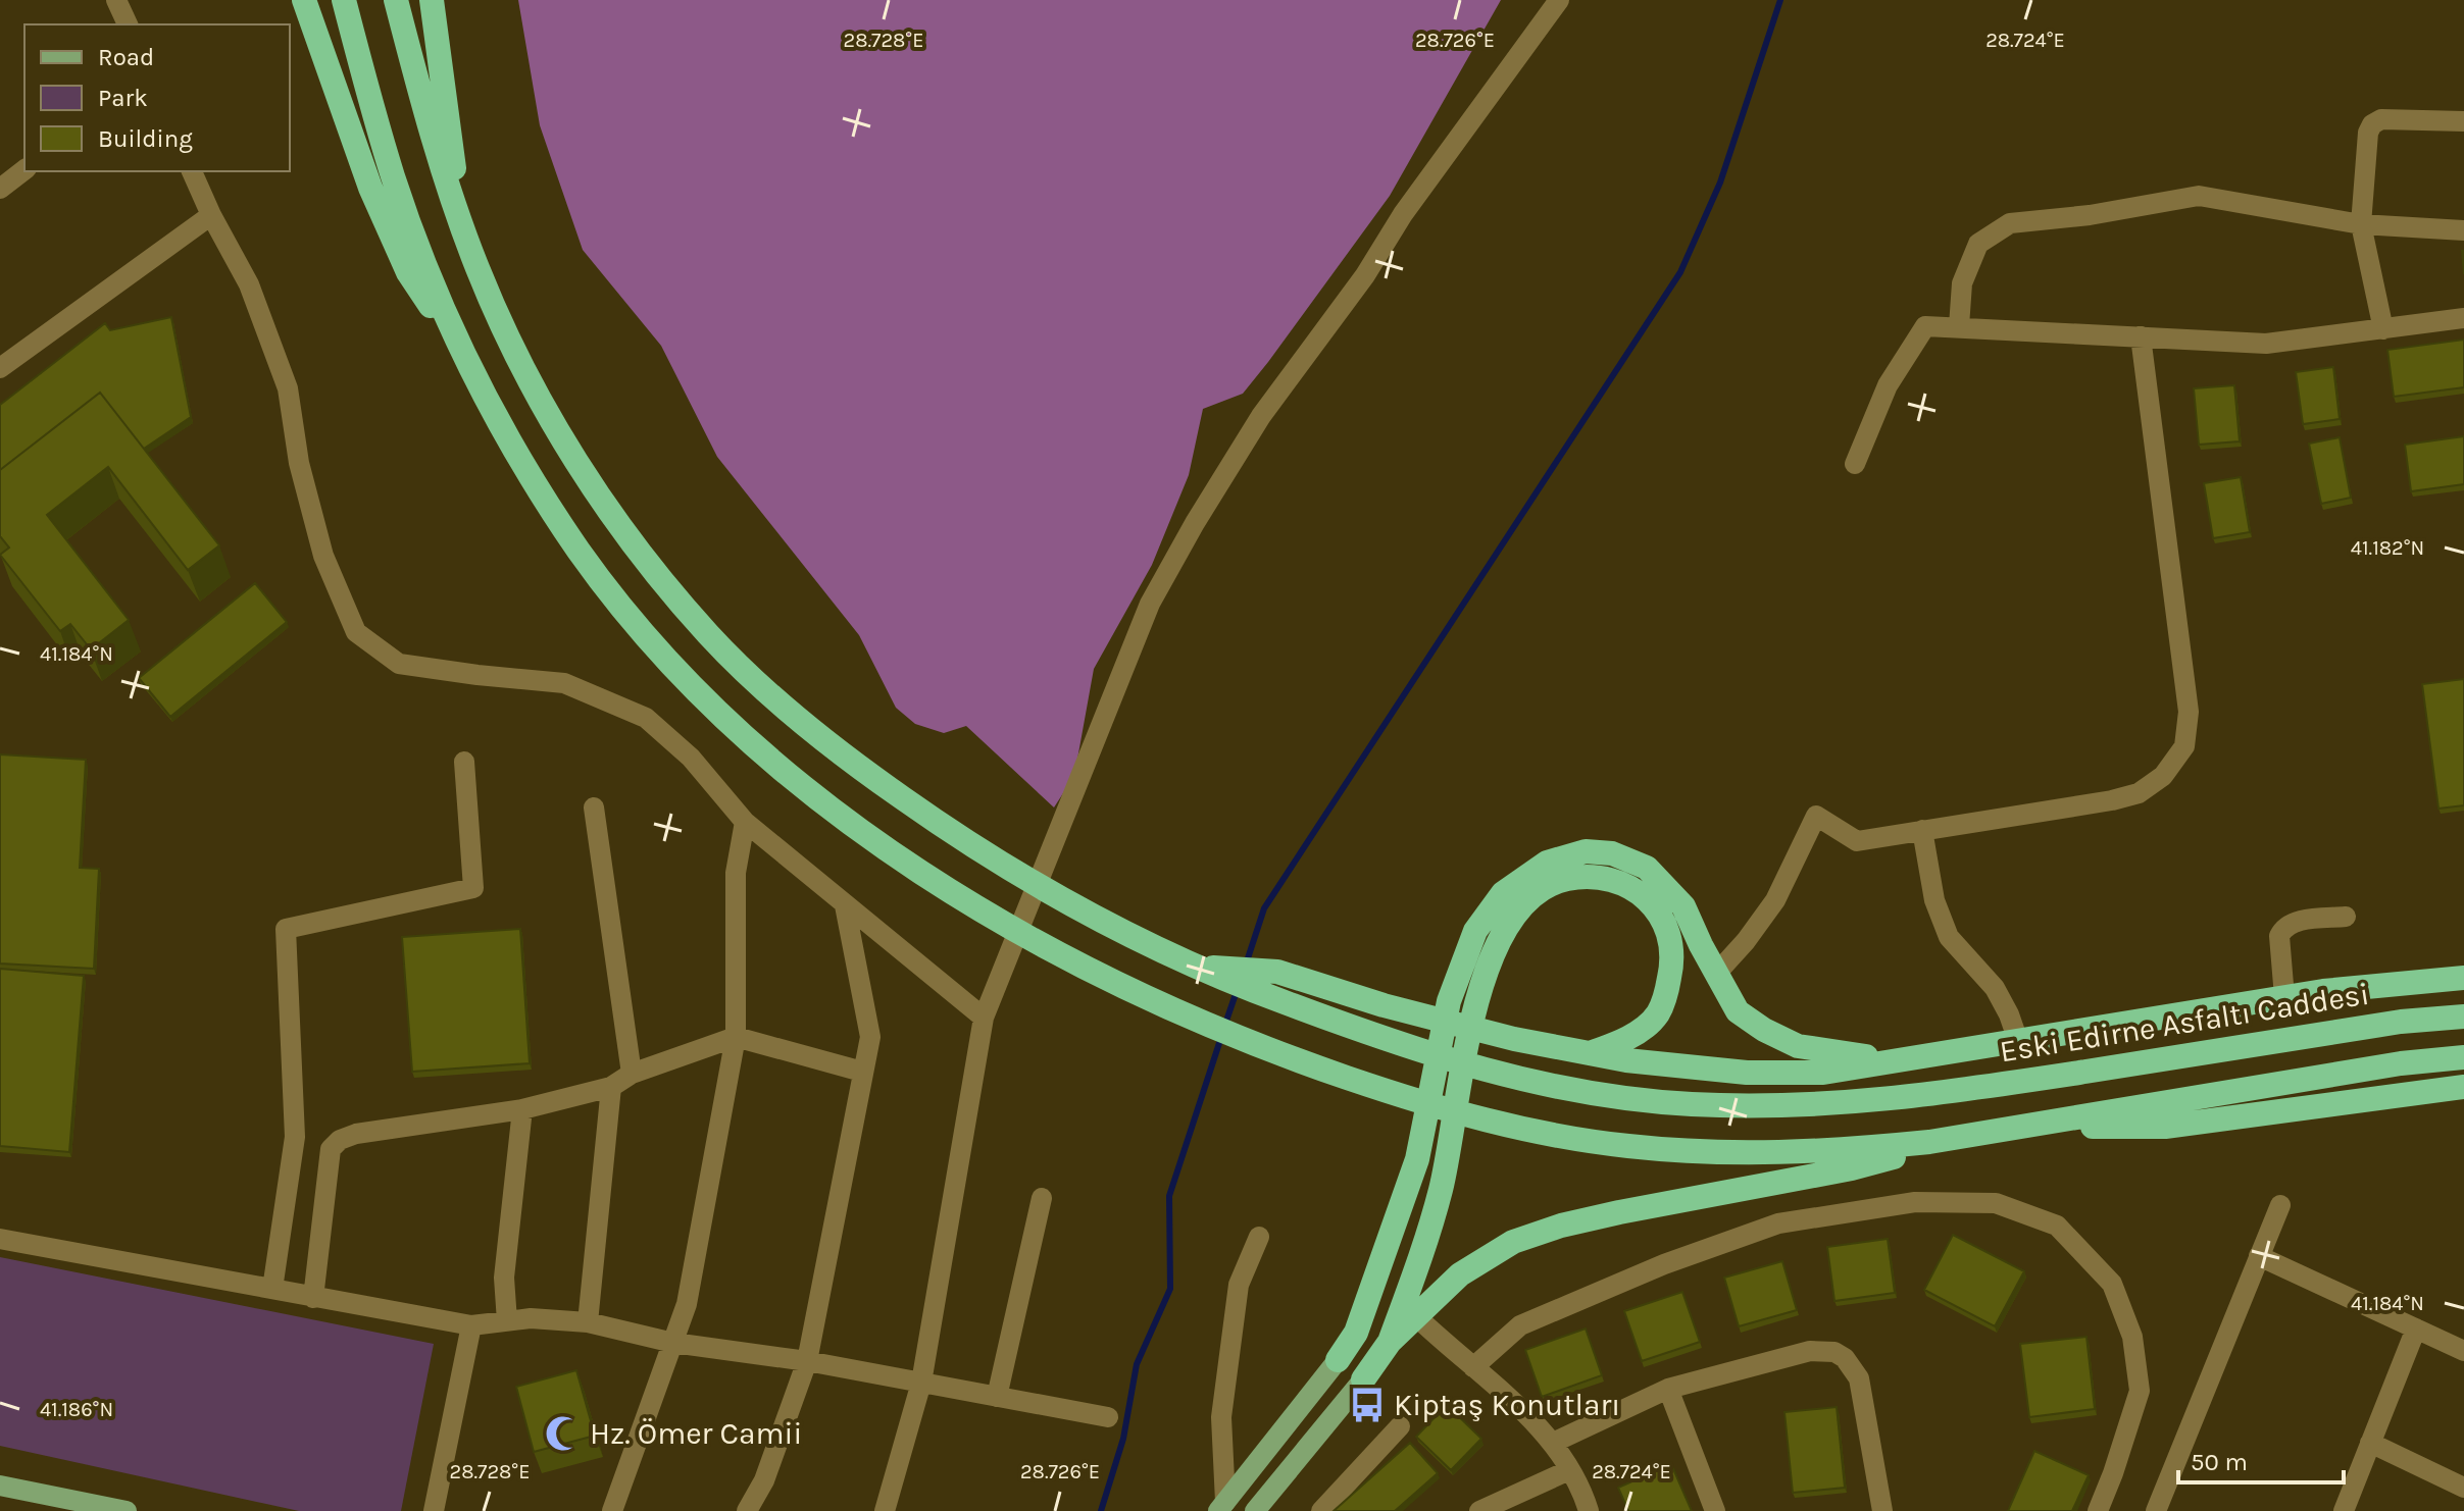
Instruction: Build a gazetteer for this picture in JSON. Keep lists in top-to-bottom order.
{
  "streets": {
    "highway": ["Eski Edirne Asfaltı Caddesi"]
  },
  "places": {
    "bus stop": ["Kiptaş Konutları"],
    "mosque": ["Hz. Ömer Camii"]
  },
  "legend": ["Road", "Park", "Building"],
  "scale_bar": "50 m",
  "coordinates": [
    "28.728°E",
    "28.726°E",
    "28.724°E",
    "41.182°N",
    "41.184°N",
    "41.186°N"
  ]
}
